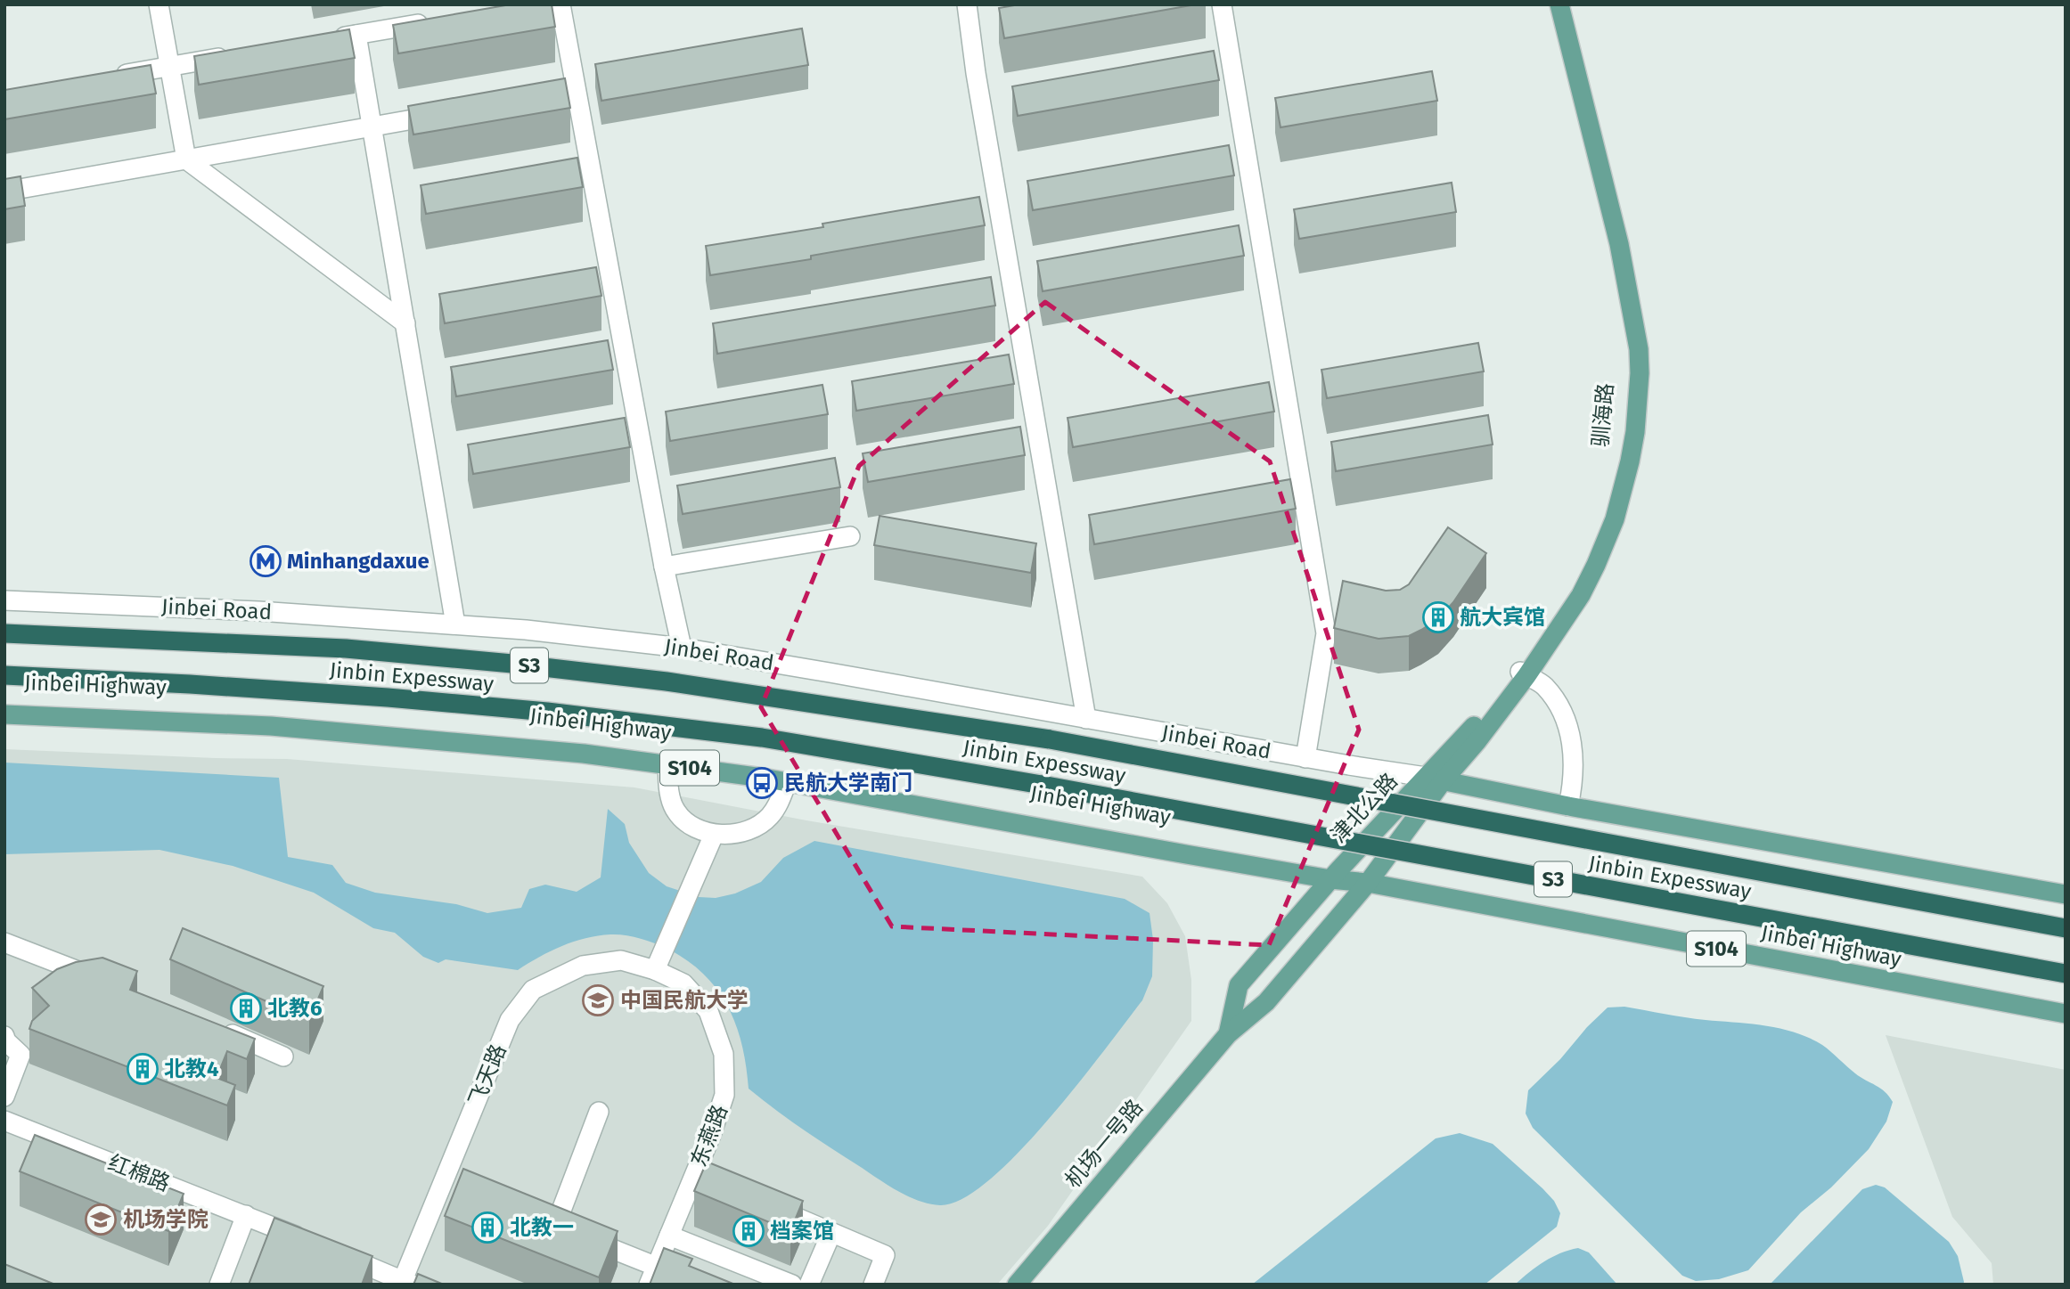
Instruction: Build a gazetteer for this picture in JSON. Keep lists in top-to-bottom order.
{
  "streets": {
    "highway": ["S3", "Jinbin Expessway"],
    "main road": [
      "驯海路",
      "Jinbei Highway",
      "S104",
      "津北公路",
      "机场一号路"
    ],
    "street": [
      "Jinbei Road",
      "飞天路",
      "东燕路",
      "红棉路"
    ]
  },
  "crossings": [
    ["驯海路", "Jinbei Road"],
    ["驯海路", "津北公路"],
    ["Jinbei Road", "津北公路"],
    ["Jinbei Highway", "津北公路"],
    ["Jinbei Highway", "机场一号路"],
    ["津北公路", "机场一号路"],
    ["飞天路", "东燕路"]
  ],
  "places": {
    "metro station": ["Minhangdaxue"],
    "building": [
      "航大宾馆",
      "北教6",
      "北教4",
      "北教一",
      "档案馆"
    ],
    "bus stop": ["民航大学南门"],
    "school or university": ["中国民航大学", "机场学院"]
  }
}
